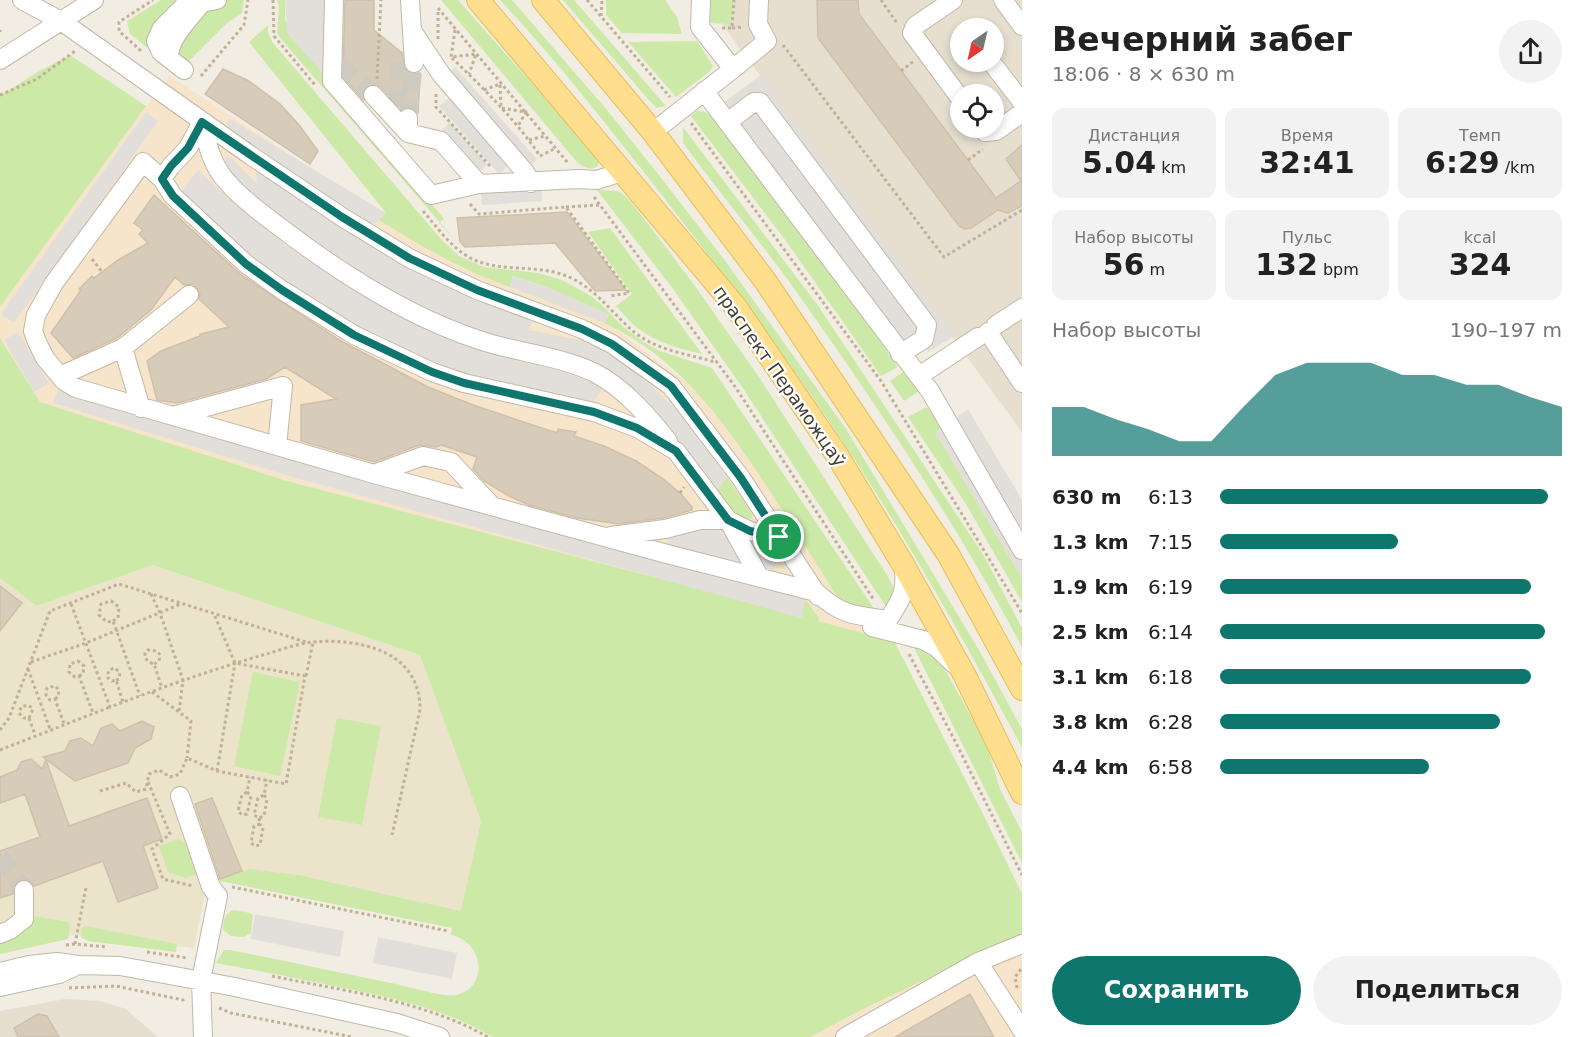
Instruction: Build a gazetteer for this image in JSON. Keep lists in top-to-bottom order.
{
  "streets": {
    "main road": ["праспект Пераможцаў"]
  },
  "north": "bottom left",
  "page": {
    "heading": ["Вечерний забег", "18:06 · 8 × 630 m"],
    "stats": [
      ["Дистанция", "5.04 km"],
      ["Время", "32:41"],
      ["Темп", "6:29 /km"],
      ["Набор высоты", "56 m"],
      ["Пульс", "132 bpm"],
      ["kcal", "324"]
    ],
    "chart": ["Набор высоты", "190–197 m"],
    "list": [
      {
        "name": "630 m",
        "note": "6:13"
      },
      {
        "name": "1.3 km",
        "note": "7:15"
      },
      {
        "name": "1.9 km",
        "note": "6:19"
      },
      {
        "name": "2.5 km",
        "note": "6:14"
      },
      {
        "name": "3.1 km",
        "note": "6:18"
      },
      {
        "name": "3.8 km",
        "note": "6:28"
      },
      {
        "name": "4.4 km",
        "note": "6:58"
      }
    ],
    "buttons": ["Сохранить", "Поделиться"]
  }
}
